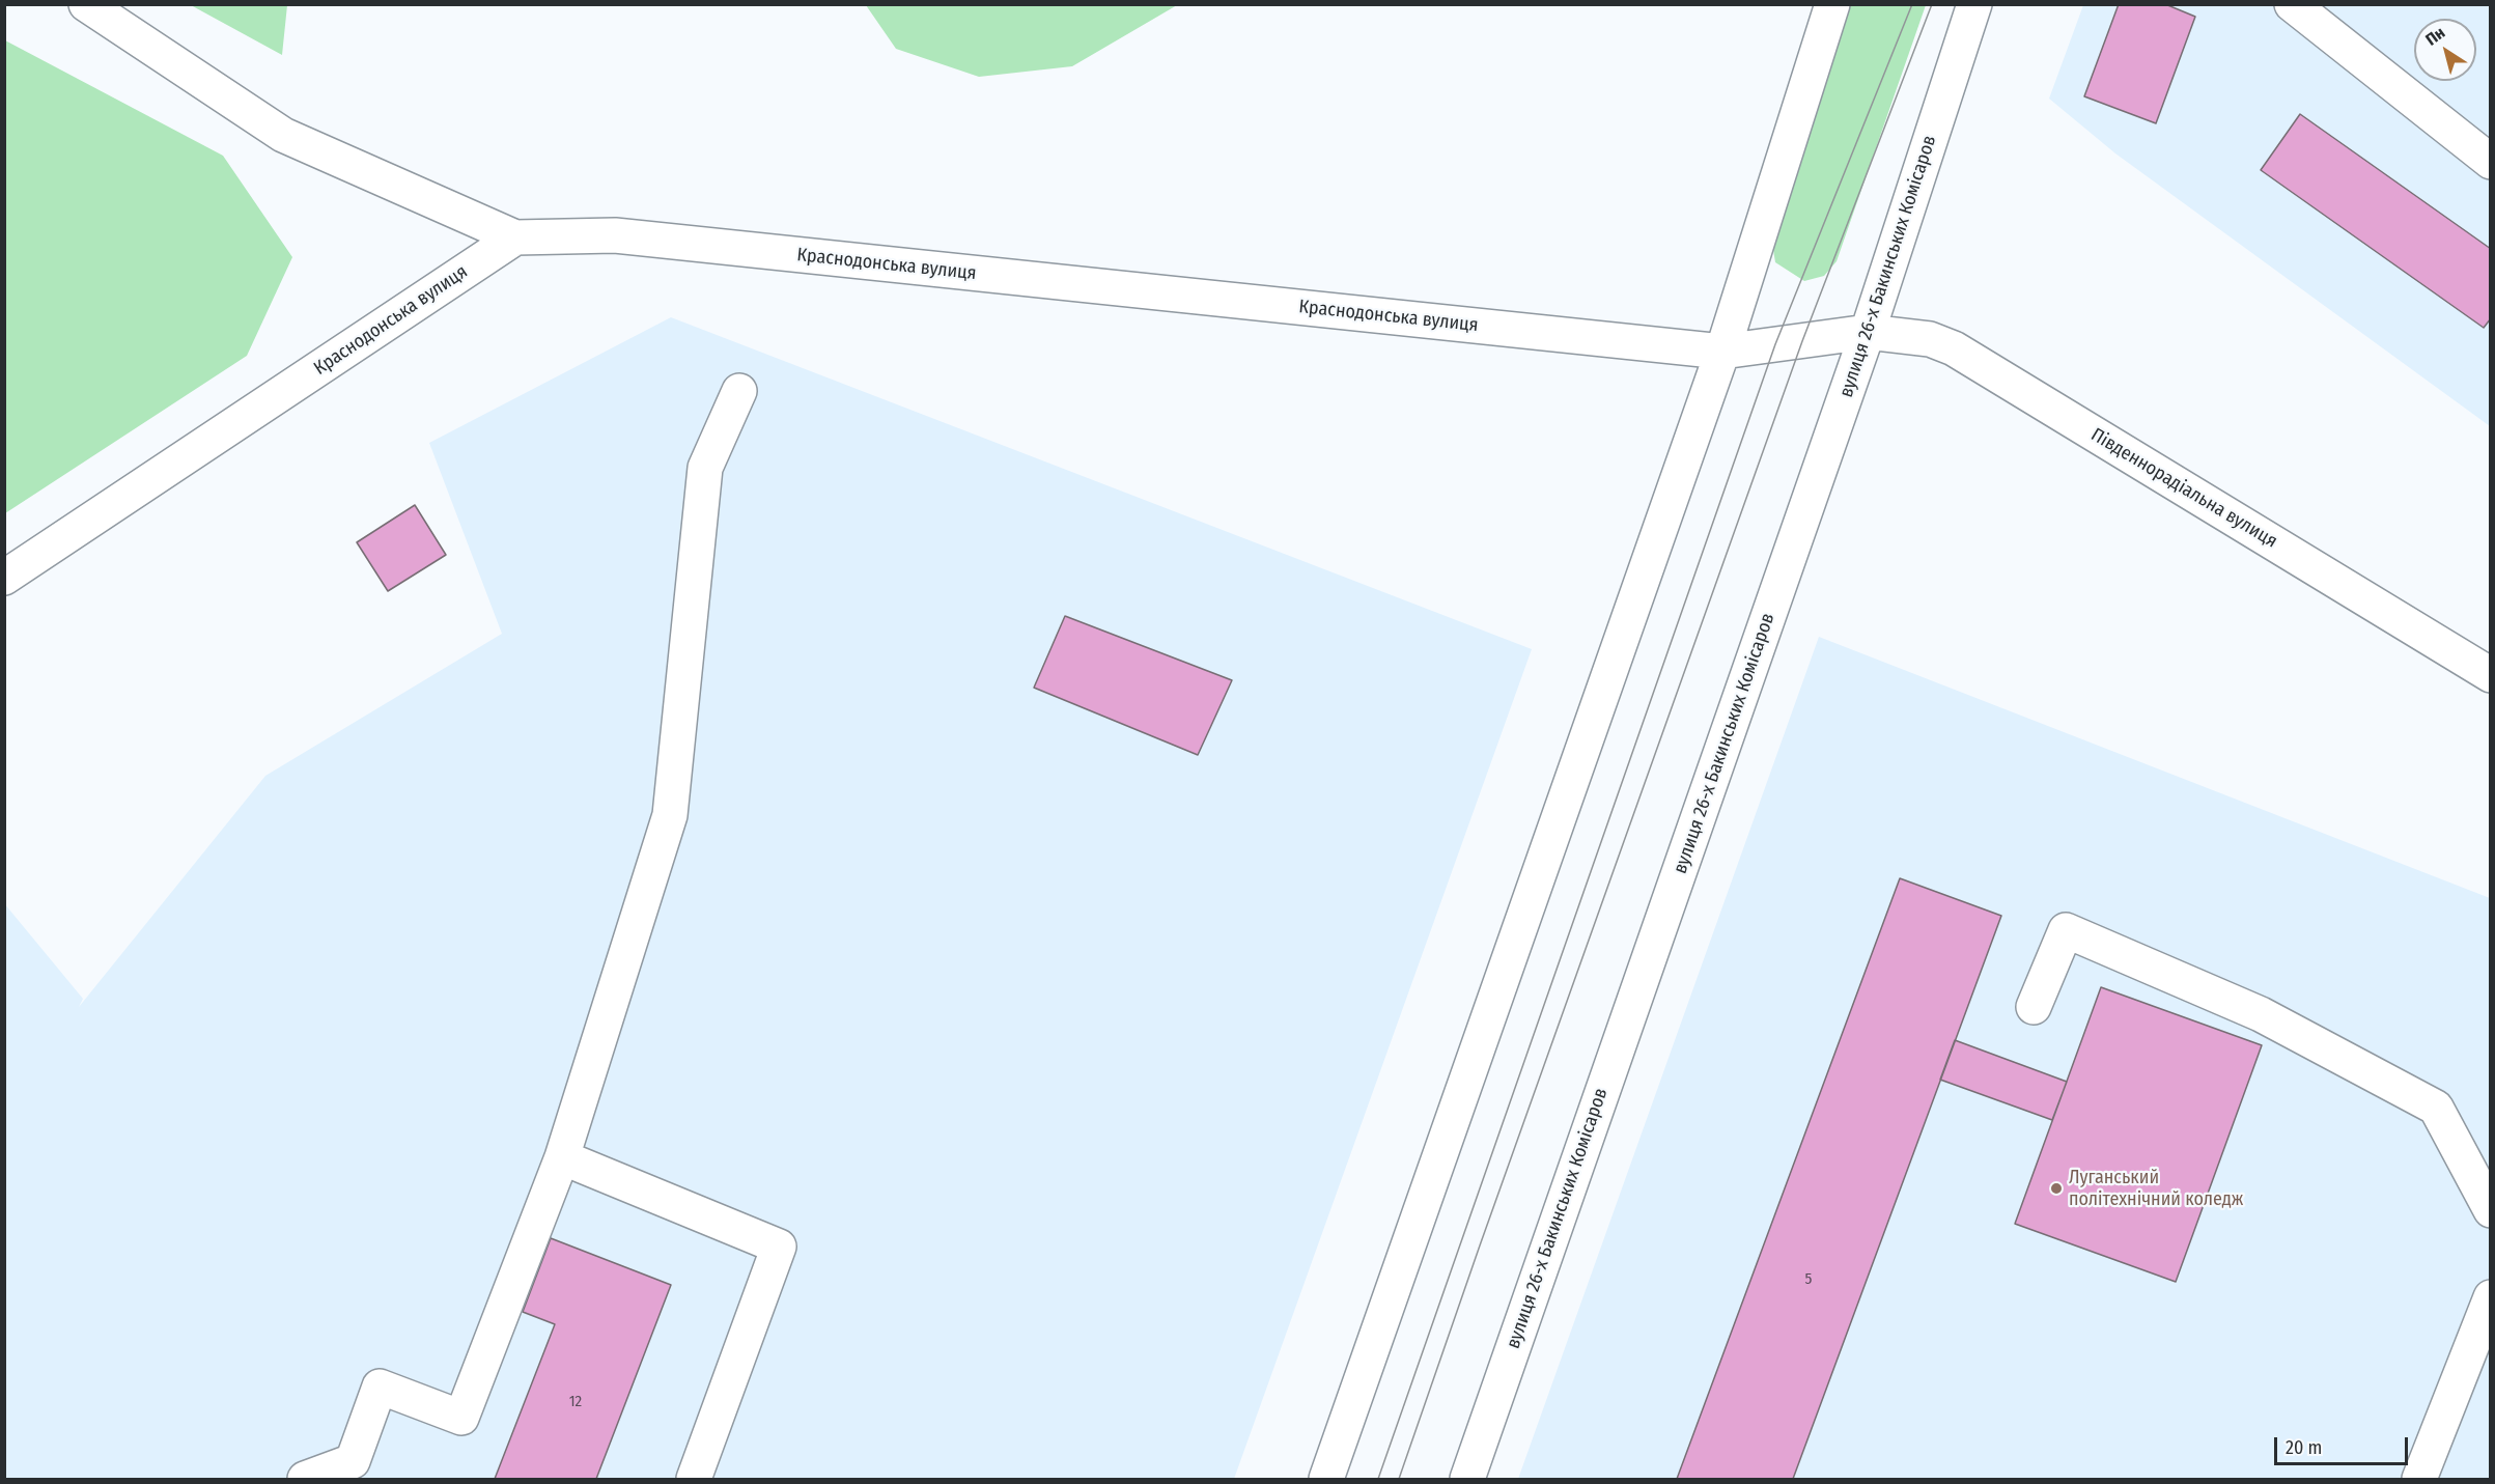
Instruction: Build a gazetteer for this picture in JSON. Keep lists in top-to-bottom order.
{
  "streets": {
    "street": ["Краснодонська вулиця", "вулиця 26-х Бакинських Комісаров", "Південнорадіальна вулиця"]
  },
  "crossings": [
    ["Краснодонська вулиця", "вулиця 26-х Бакинських Комісаров"],
    ["Краснодонська вулиця", "Південнорадіальна вулиця"],
    ["вулиця 26-х Бакинських Комісаров", "Південнорадіальна вулиця"]
  ],
  "places": ["Луганський політехнічний коледж"],
  "house_numbers": ["5", "12"],
  "scale_bar": "20 m",
  "north": "top left"
}
